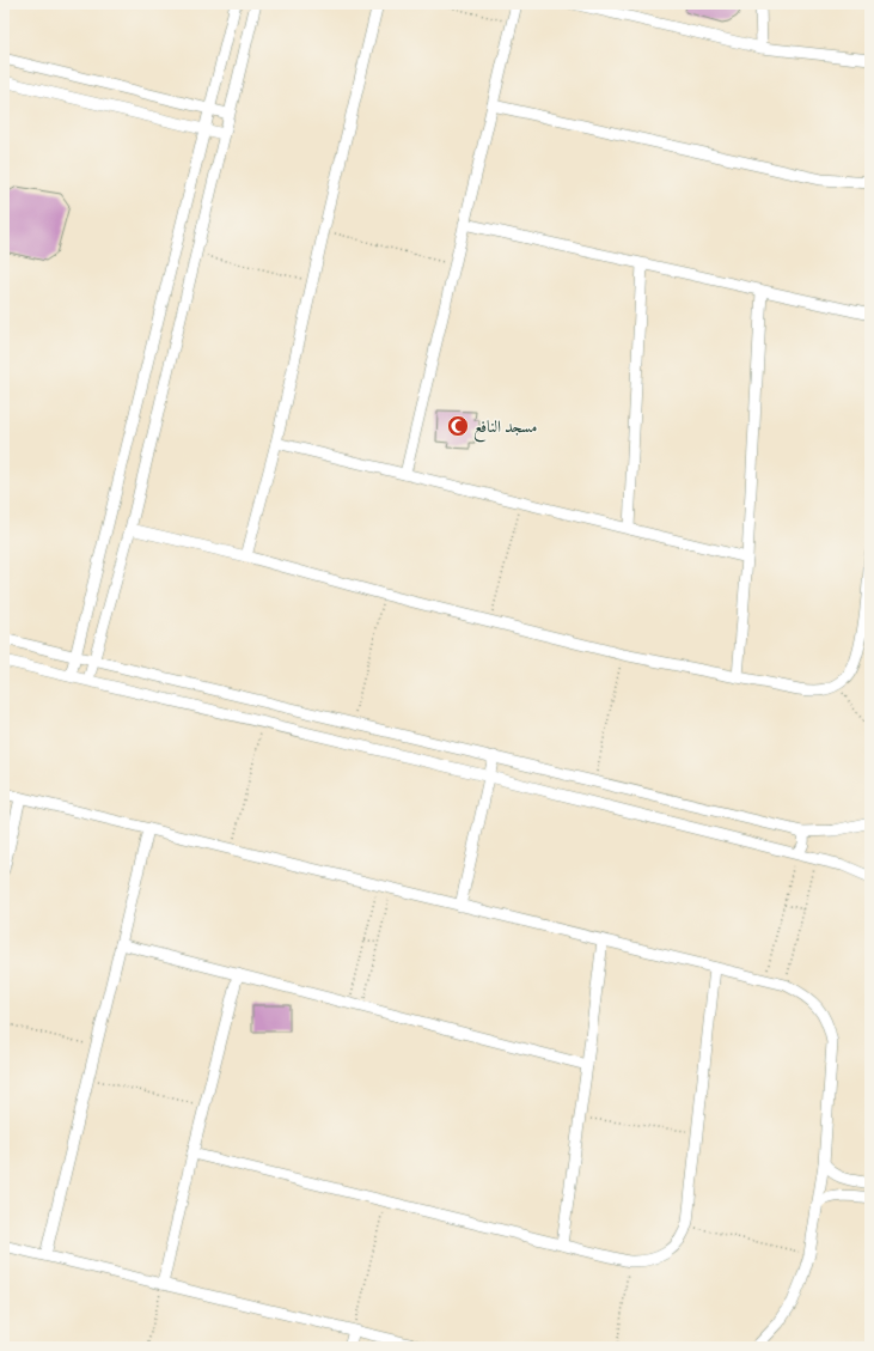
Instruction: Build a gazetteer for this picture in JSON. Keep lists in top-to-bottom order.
{
  "places": {
    "mosque": ["مسجد النافع"]
  }
}
